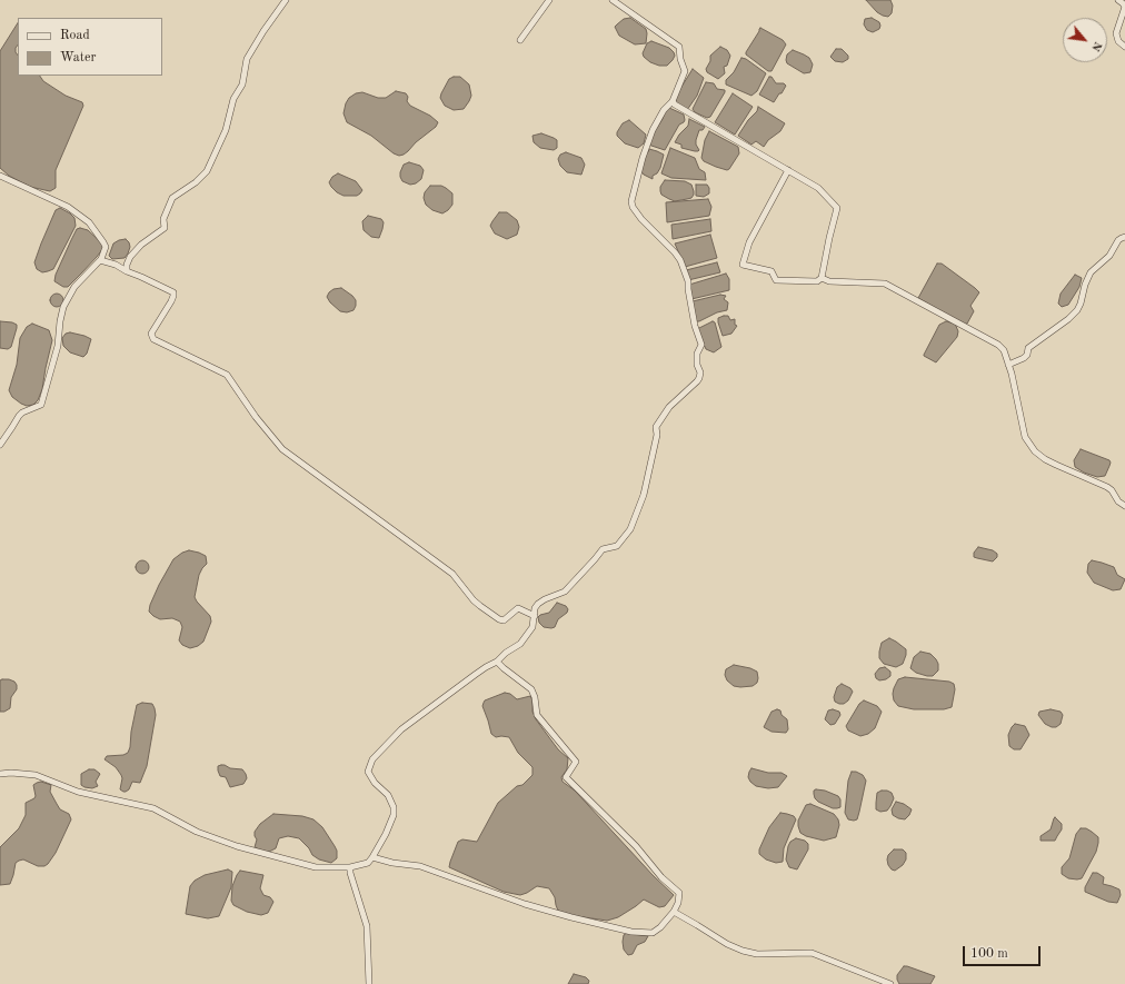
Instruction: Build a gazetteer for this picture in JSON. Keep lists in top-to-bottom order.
{
  "legend": ["Road", "Water"],
  "scale_bar": "100 m",
  "north": "bottom right"
}
